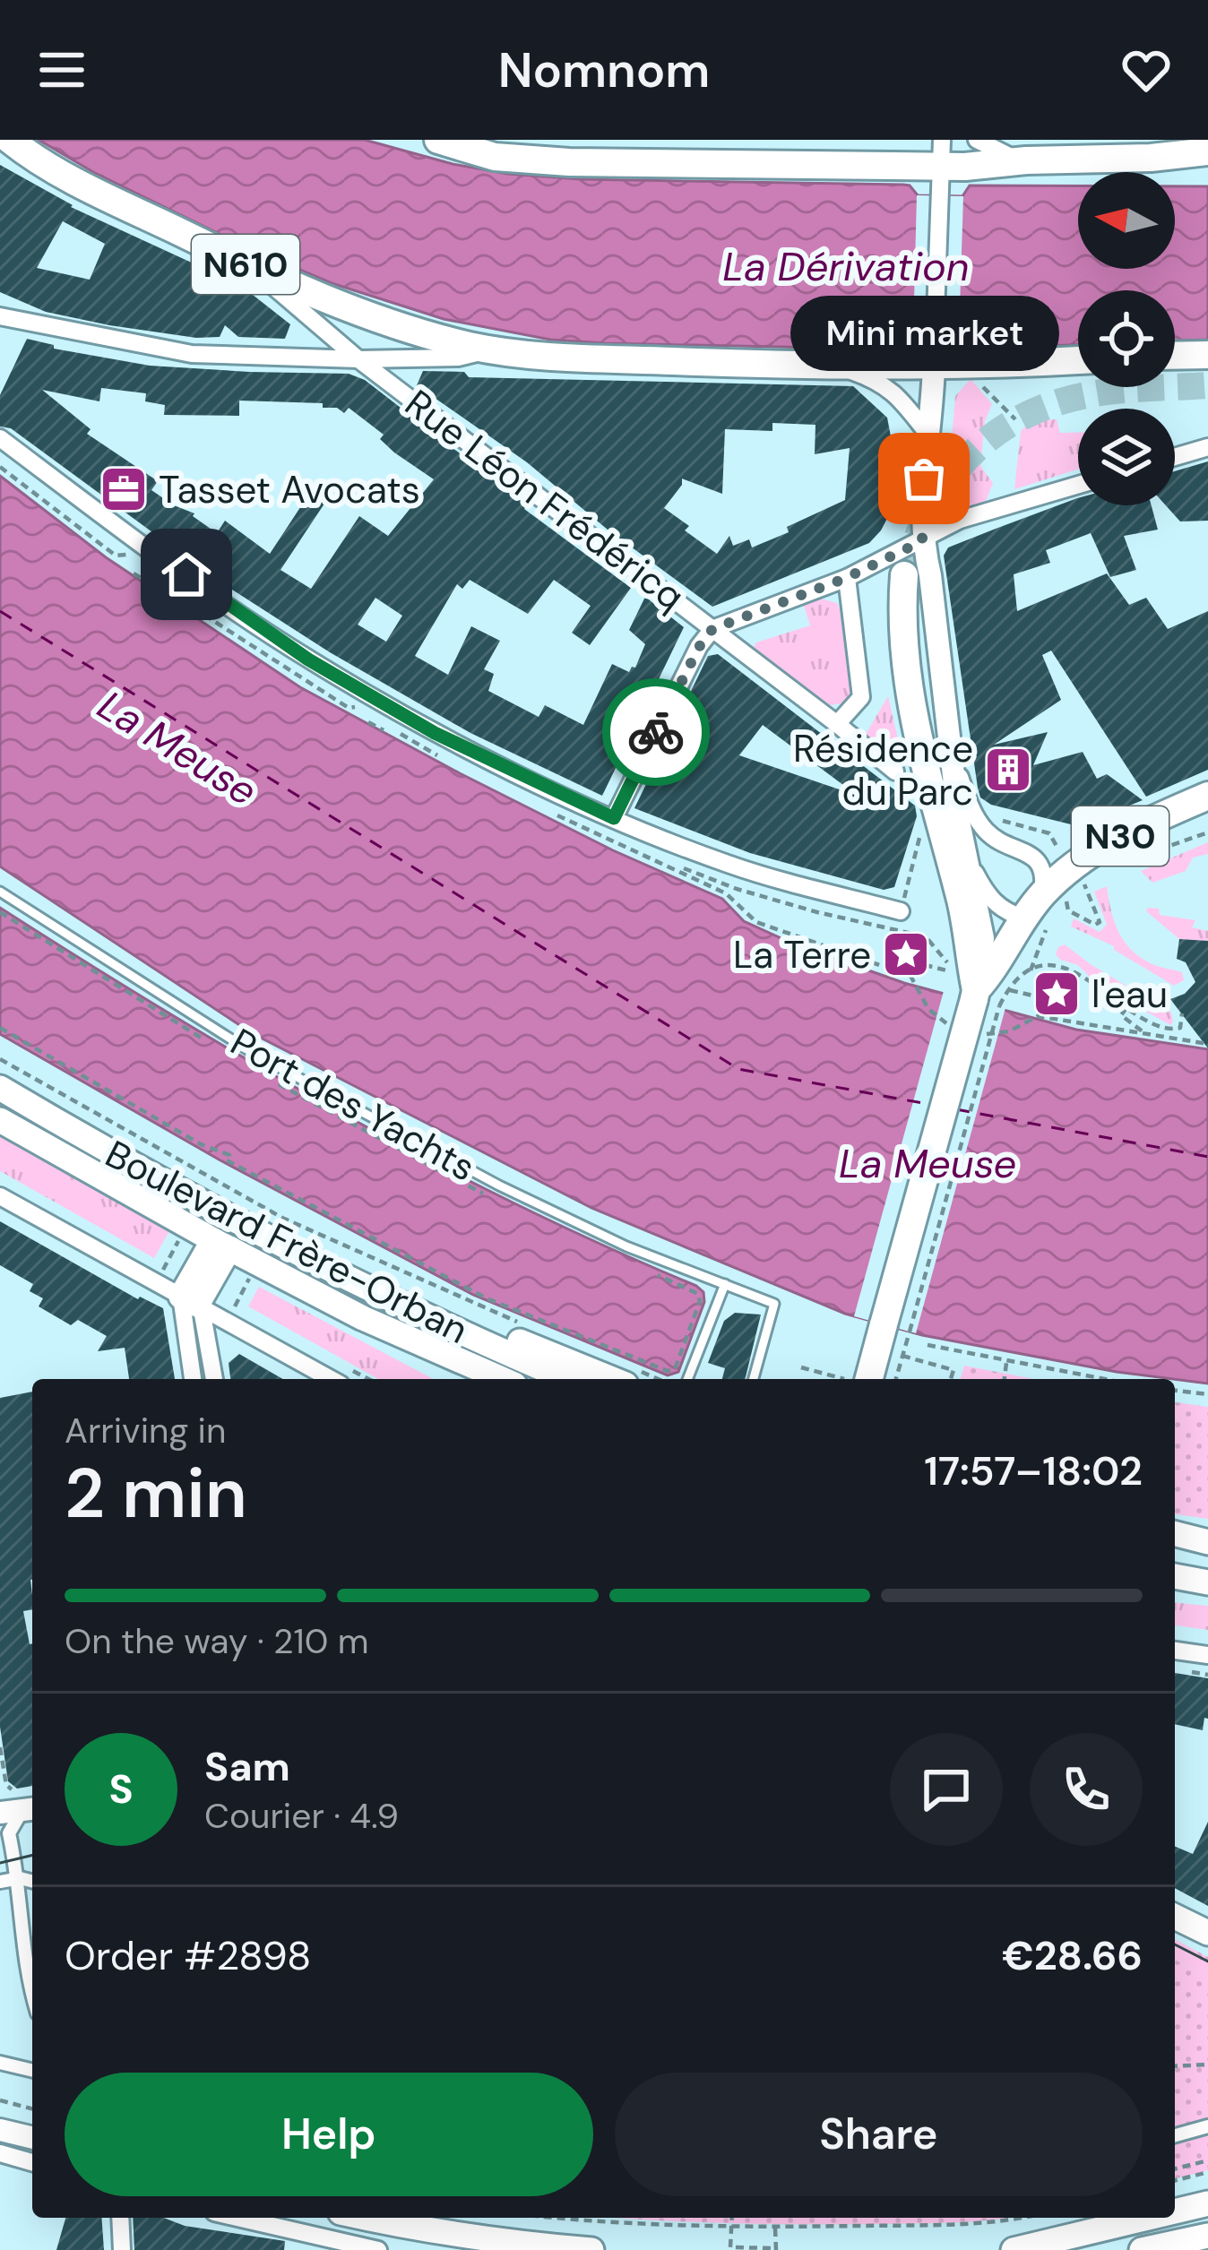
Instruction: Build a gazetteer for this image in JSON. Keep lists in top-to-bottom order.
{
  "streets": {
    "main road": ["N610", "N30", "Boulevard Frère-Orban"],
    "street": ["Rue Léon Frédéricq"],
    "lane": ["Port des Yachts"]
  },
  "crossings": [
    ["N610", "Rue Léon Frédéricq"]
  ],
  "water": ["La Dérivation", "La Meuse"],
  "places": {
    "other": ["Mini market"],
    "office": ["Tasset Avocats"],
    "building": ["Résidence du Parc"],
    "place": ["La Terre", "l'eau"]
  },
  "north": "left",
  "page": {
    "header": "Nomnom",
    "bubble": "Mini market",
    "heading": ["2 min", "Arriving in", "17:57–18:02"],
    "panel": [
      "Sam",
      "Courier · 4.9",
      "Order #2898",
      "€28.66"
    ],
    "bar": "On the way · 210 m",
    "round": "S",
    "buttons": ["Help", "Share"]
  }
}
